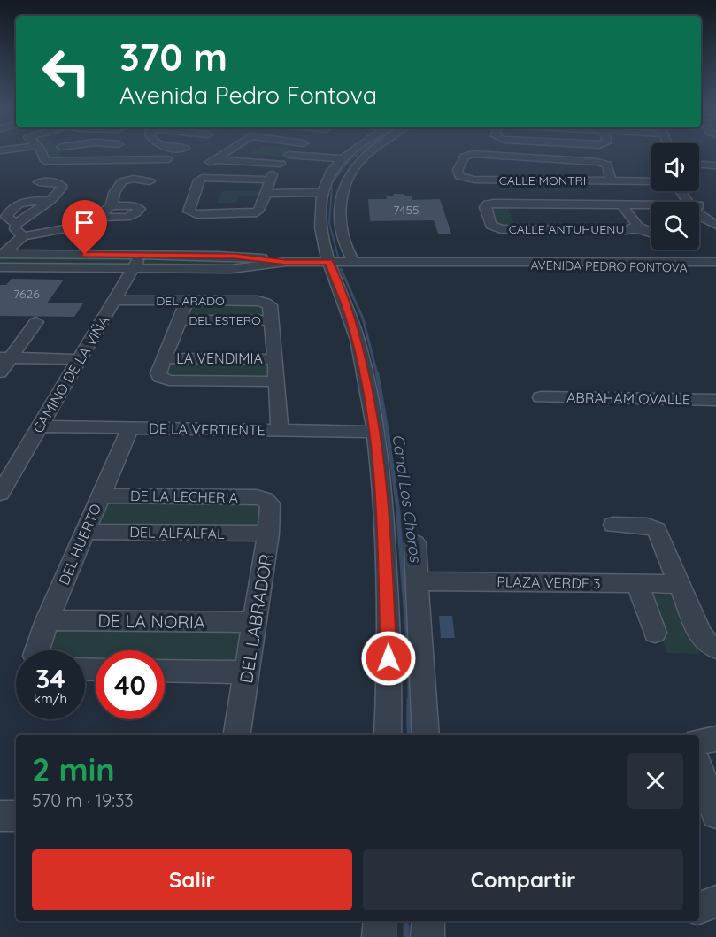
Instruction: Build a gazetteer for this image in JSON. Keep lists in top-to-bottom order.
{
  "streets": {
    "street": [
      "CALLE MONTRI",
      "CALLE ANTUHUENU",
      "AVENIDA PEDRO FONTOVA",
      "DEL ARADO",
      "DEL ESTERO",
      "LA VENDIMIA",
      "CAMINO DE LA VIÑA",
      "ABRAHAM OVALLE",
      "DE LA VERTIENTE",
      "DE LA LECHERIA",
      "DEL ALFALFAL",
      "DEL HUERTO",
      "PLAZA VERDE 3",
      "DEL LABRADOR",
      "DE LA NORIA"
    ]
  },
  "crossings": [
    ["CALLE MONTRI", "CALLE ANTUHUENU"],
    ["AVENIDA PEDRO FONTOVA", "CAMINO DE LA VIÑA"],
    ["DEL ARADO", "DEL ESTERO"],
    ["DEL ARADO", "CAMINO DE LA VIÑA"],
    ["CAMINO DE LA VIÑA", "DE LA VERTIENTE"],
    ["DE LA VERTIENTE", "DEL HUERTO"],
    ["DE LA LECHERIA", "DEL HUERTO"],
    ["DE LA LECHERIA", "DEL LABRADOR"],
    ["DEL ALFALFAL", "DEL HUERTO"],
    ["DEL ALFALFAL", "DEL LABRADOR"],
    ["DEL HUERTO", "DE LA NORIA"],
    ["DEL LABRADOR", "DE LA NORIA"]
  ],
  "water": ["Canal Los Choros"],
  "house_numbers": ["7455", "7626"],
  "page": {
    "turn": ["370 m", "Avenida Pedro Fontova"],
    "speed": "34 km/h",
    "limit": "40",
    "heading": ["2 min", "570 m · 19:33"],
    "buttons": ["Salir", "Compartir"]
  }
}
